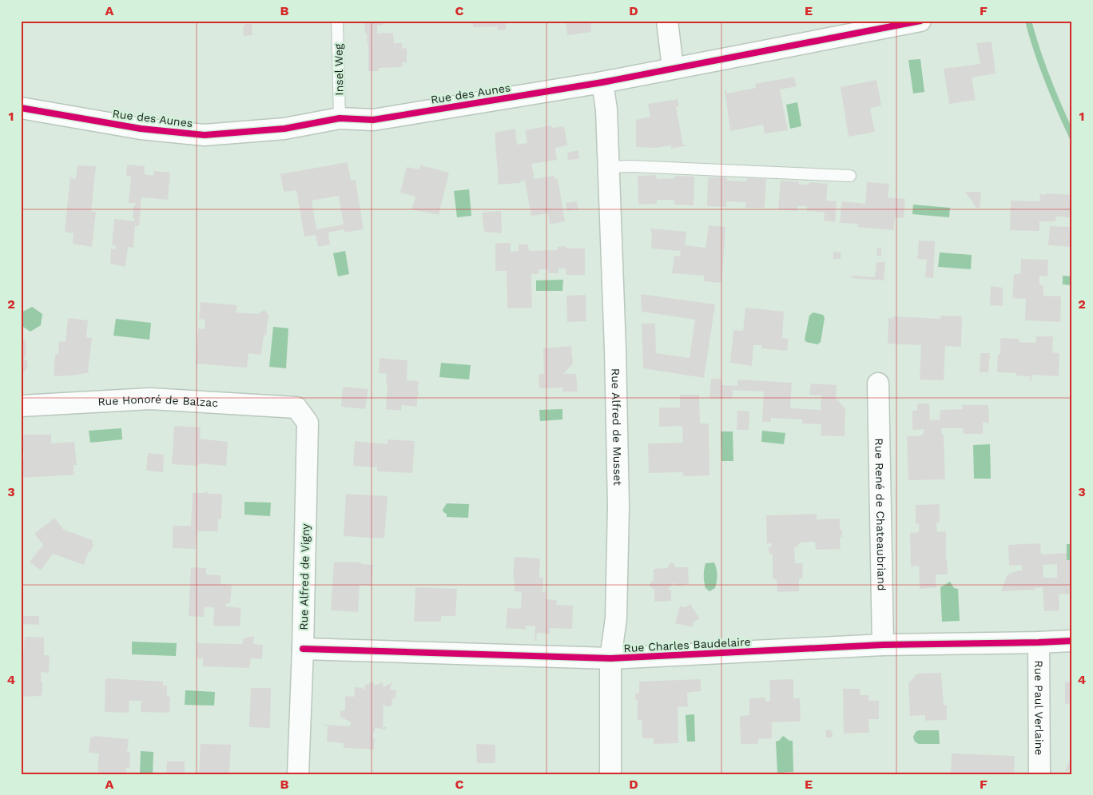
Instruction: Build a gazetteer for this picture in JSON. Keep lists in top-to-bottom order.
{
  "streets": {
    "street": [
      "Rue des Aunes",
      "Rue Honoré de Balzac",
      "Rue Alfred de Musset",
      "Rue René de Chateaubriand",
      "Rue Alfred de Vigny",
      "Rue Charles Baudelaire",
      "Rue Paul Verlaine"
    ],
    "lane": ["Insel Weg"]
  },
  "crossings": [
    ["Insel Weg", "Rue des Aunes"],
    ["Rue des Aunes", "Rue Alfred de Musset"],
    ["Rue Honoré de Balzac", "Rue Alfred de Vigny"],
    ["Rue Alfred de Musset", "Rue Charles Baudelaire"],
    ["Rue René de Chateaubriand", "Rue Charles Baudelaire"],
    ["Rue Alfred de Vigny", "Rue Charles Baudelaire"],
    ["Rue Charles Baudelaire", "Rue Paul Verlaine"]
  ],
  "grid": {
    "columns": [
      "A",
      "B",
      "C",
      "D",
      "E",
      "F"
    ],
    "rows": [
      "1",
      "2",
      "3",
      "4"
    ]
  }
}
